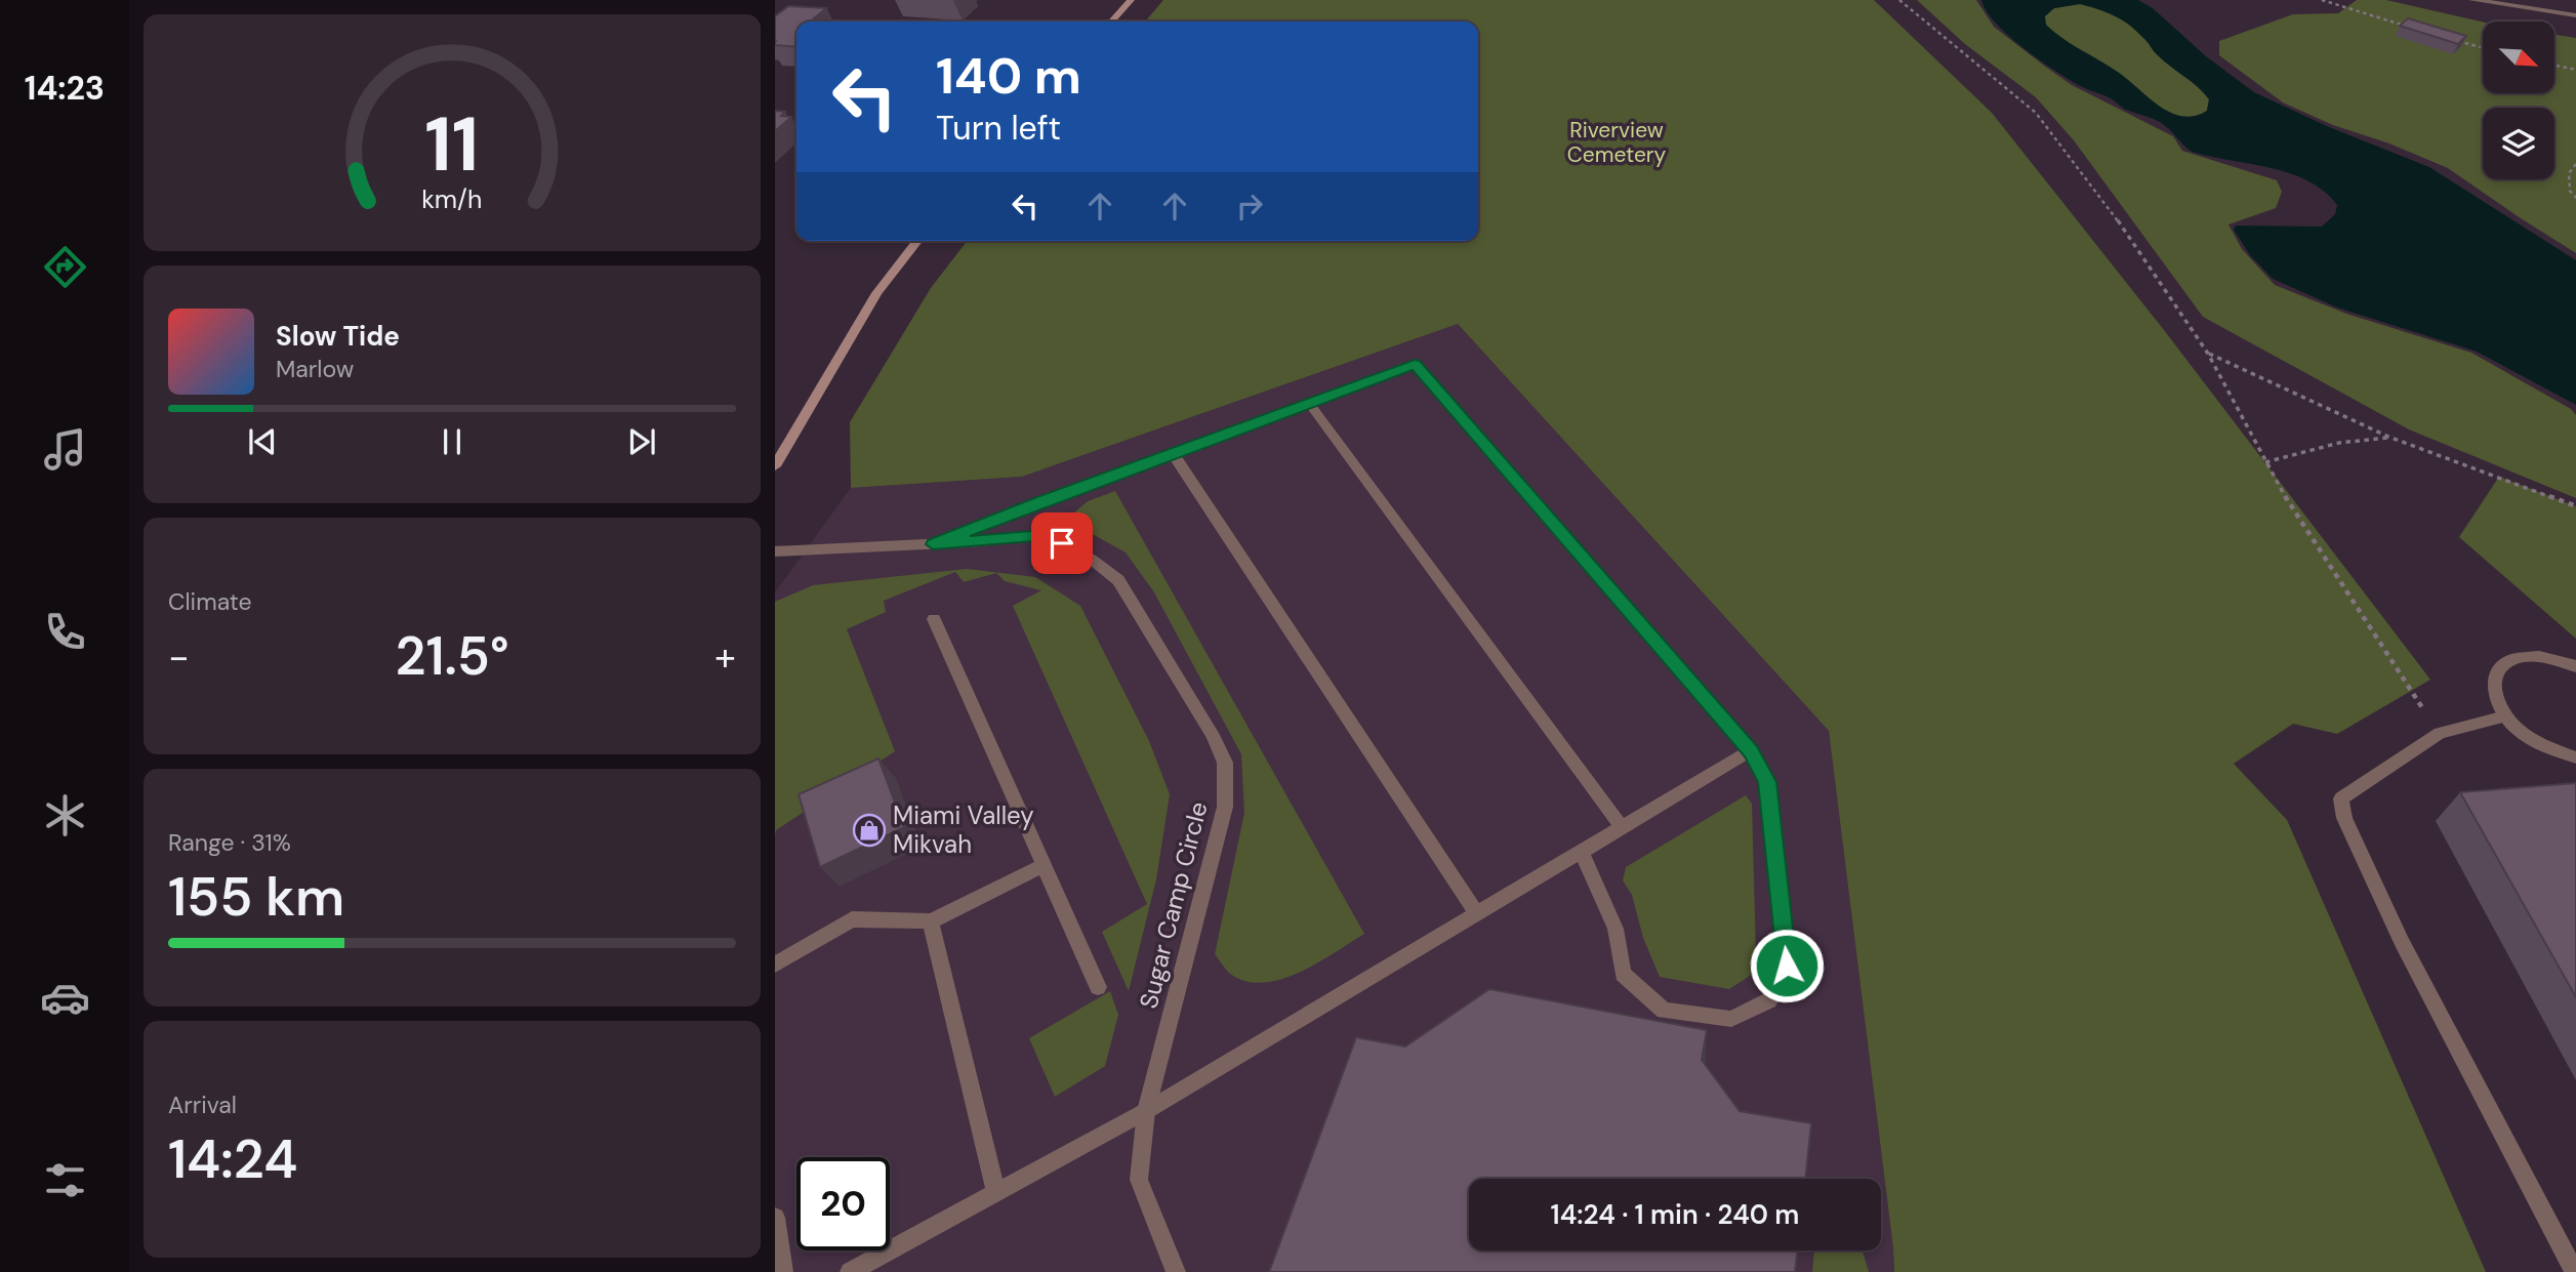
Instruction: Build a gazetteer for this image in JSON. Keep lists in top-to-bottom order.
{
  "streets": {
    "street": ["Sugar Camp Circle"]
  },
  "parks": ["Riverview Cemetery"],
  "places": {
    "shop": ["Miami Valley Mikvah"]
  },
  "north": "bottom right",
  "page": {
    "tabs": "14:23",
    "turn": ["140 m", "Turn left"],
    "song": ["Slow Tide", "Marlow"],
    "tile": [
      "Climate",
      ["Range · 31%", "155 km"],
      ["Arrival", "14:24"]
    ],
    "heat": ["−", "21.5°", "+"],
    "limit": "20",
    "trip": "14:24 · 1 min · 240 m",
    "gauge": ["11", "km/h"]
  }
}
